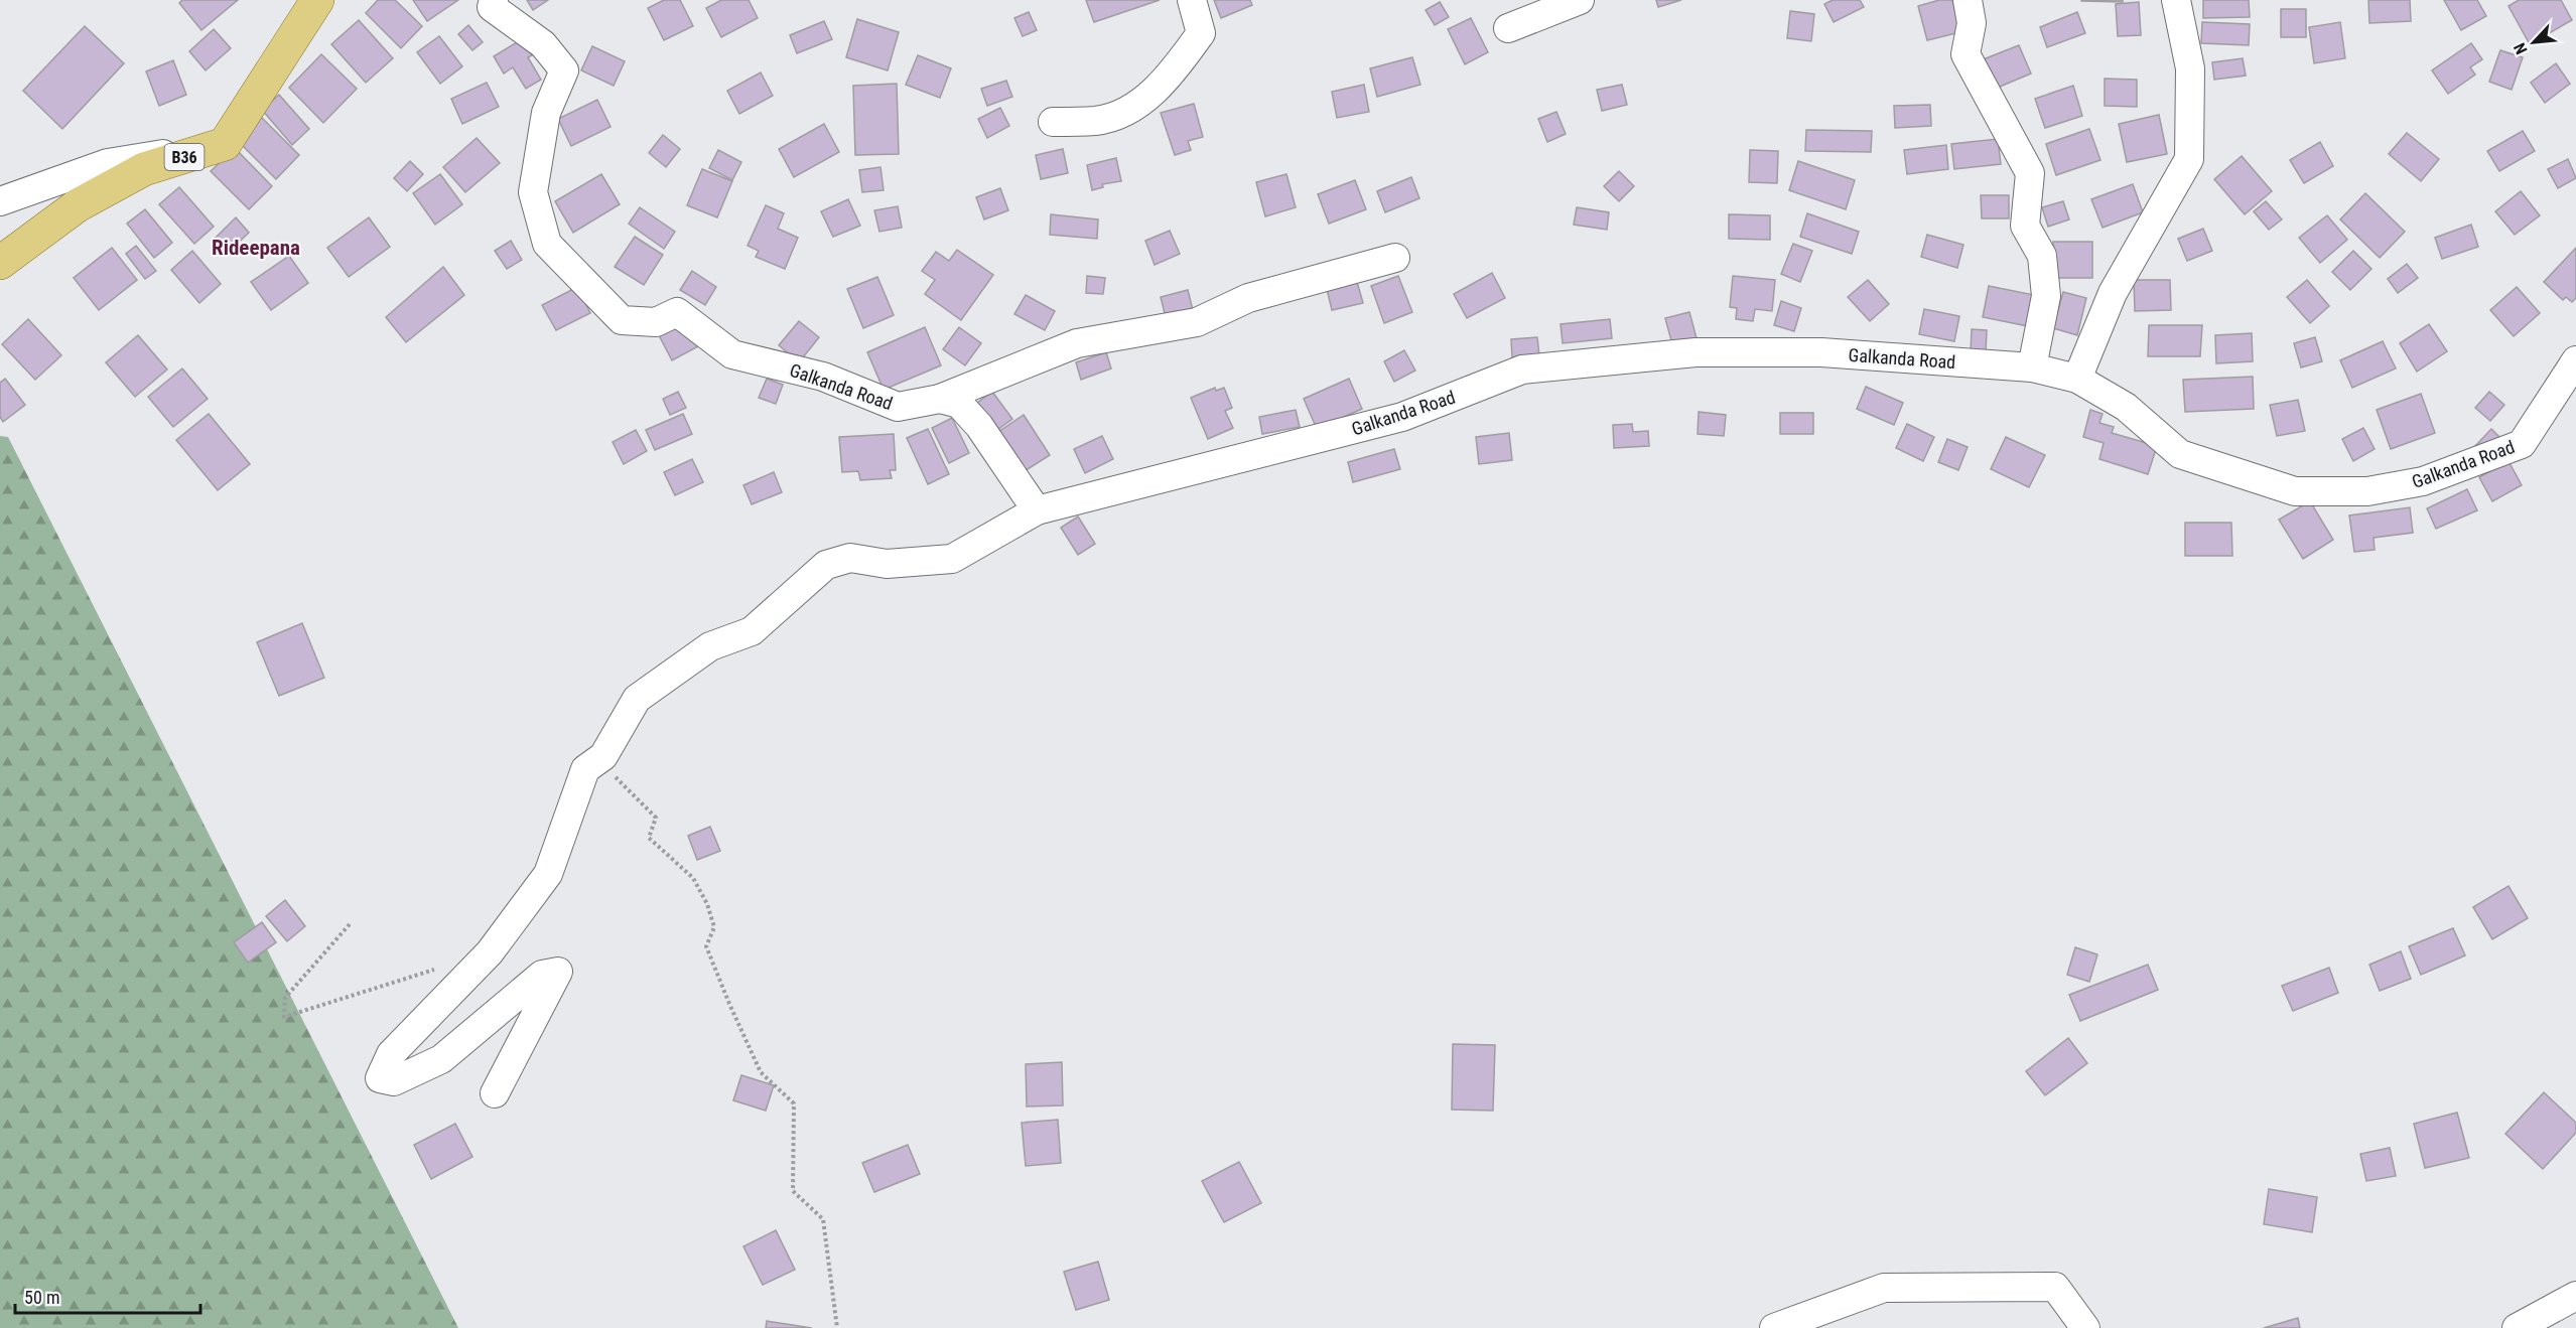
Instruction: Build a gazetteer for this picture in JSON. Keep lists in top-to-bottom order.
{
  "streets": {
    "main road": ["B36"],
    "street": ["Galkanda Road"]
  },
  "districts": ["Rideepana"],
  "scale_bar": "50 m",
  "north": "bottom left"
}
